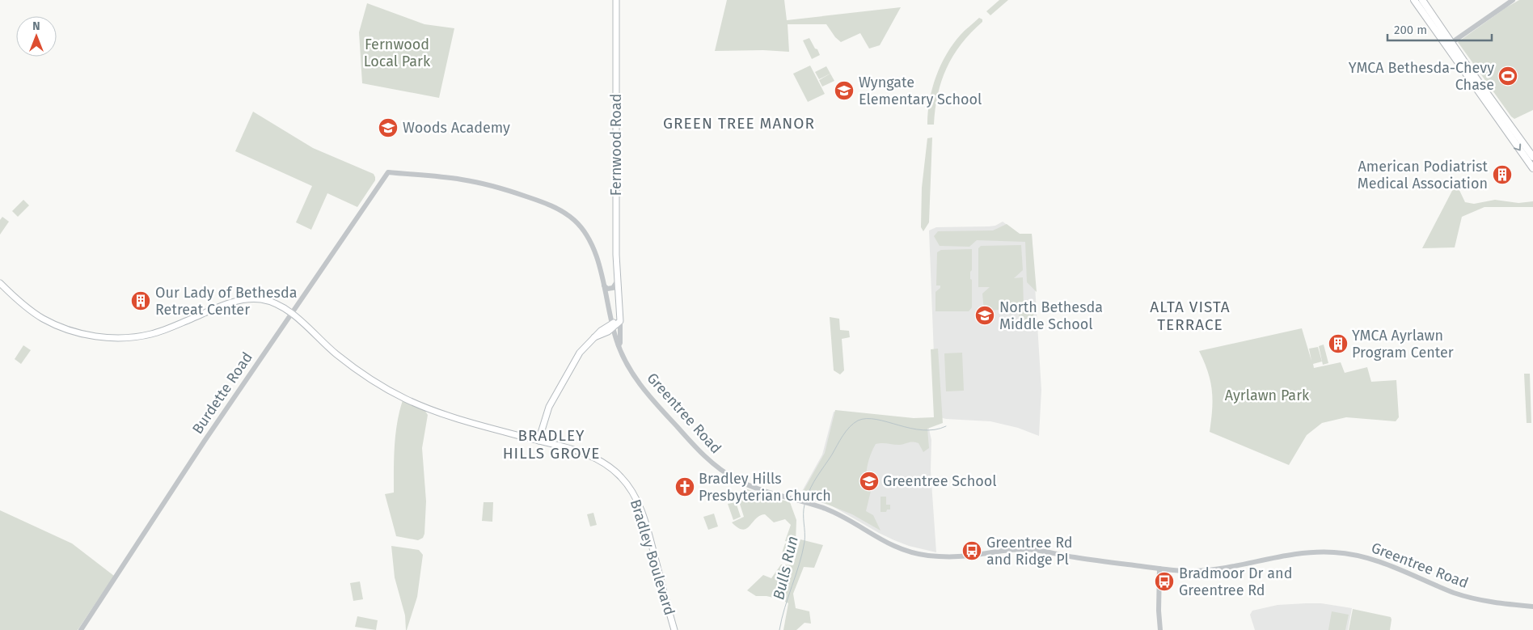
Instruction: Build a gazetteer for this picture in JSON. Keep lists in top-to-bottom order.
{
  "streets": {
    "main road": ["Fernwood Road", "Bradley Boulevard"],
    "street": ["Burdette Road", "Greentree Road"]
  },
  "crossings": [
    ["Fernwood Road", "Greentree Road"],
    ["Burdette Road", "Greentree Road"],
    ["Burdette Road", "Bradley Boulevard"]
  ],
  "districts": ["GREEN TREE MANOR", "ALTA VISTA TERRACE", "BRADLEY HILLS GROVE"],
  "water": ["Bulls Run"],
  "parks": ["Fernwood Local Park", "Ayrlawn Park"],
  "places": {
    "sports": ["YMCA Bethesda-Chevy Chase"],
    "school or university": [
      "Wyngate Elementary School",
      "Woods Academy",
      "North Bethesda Middle School",
      "Greentree School"
    ],
    "building": ["American Podiatrist Medical Association", "Our Lady of Bethesda Retreat Center", "YMCA Ayrlawn Program Center"],
    "church": ["Bradley Hills Presbyterian Church"],
    "bus stop": ["Greentree Rd and Ridge Pl", "Bradmoor Dr and Greentree Rd"]
  },
  "scale_bar": "200 m",
  "north": "top"
}
